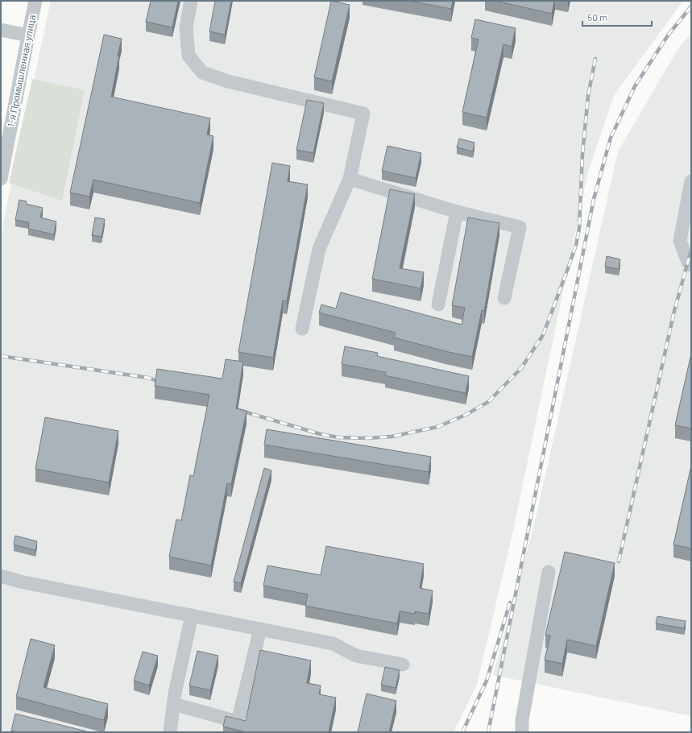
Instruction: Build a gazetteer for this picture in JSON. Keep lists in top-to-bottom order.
{
  "streets": {
    "street": ["1-я Промышленная улица"]
  },
  "scale_bar": "50 m"
}
